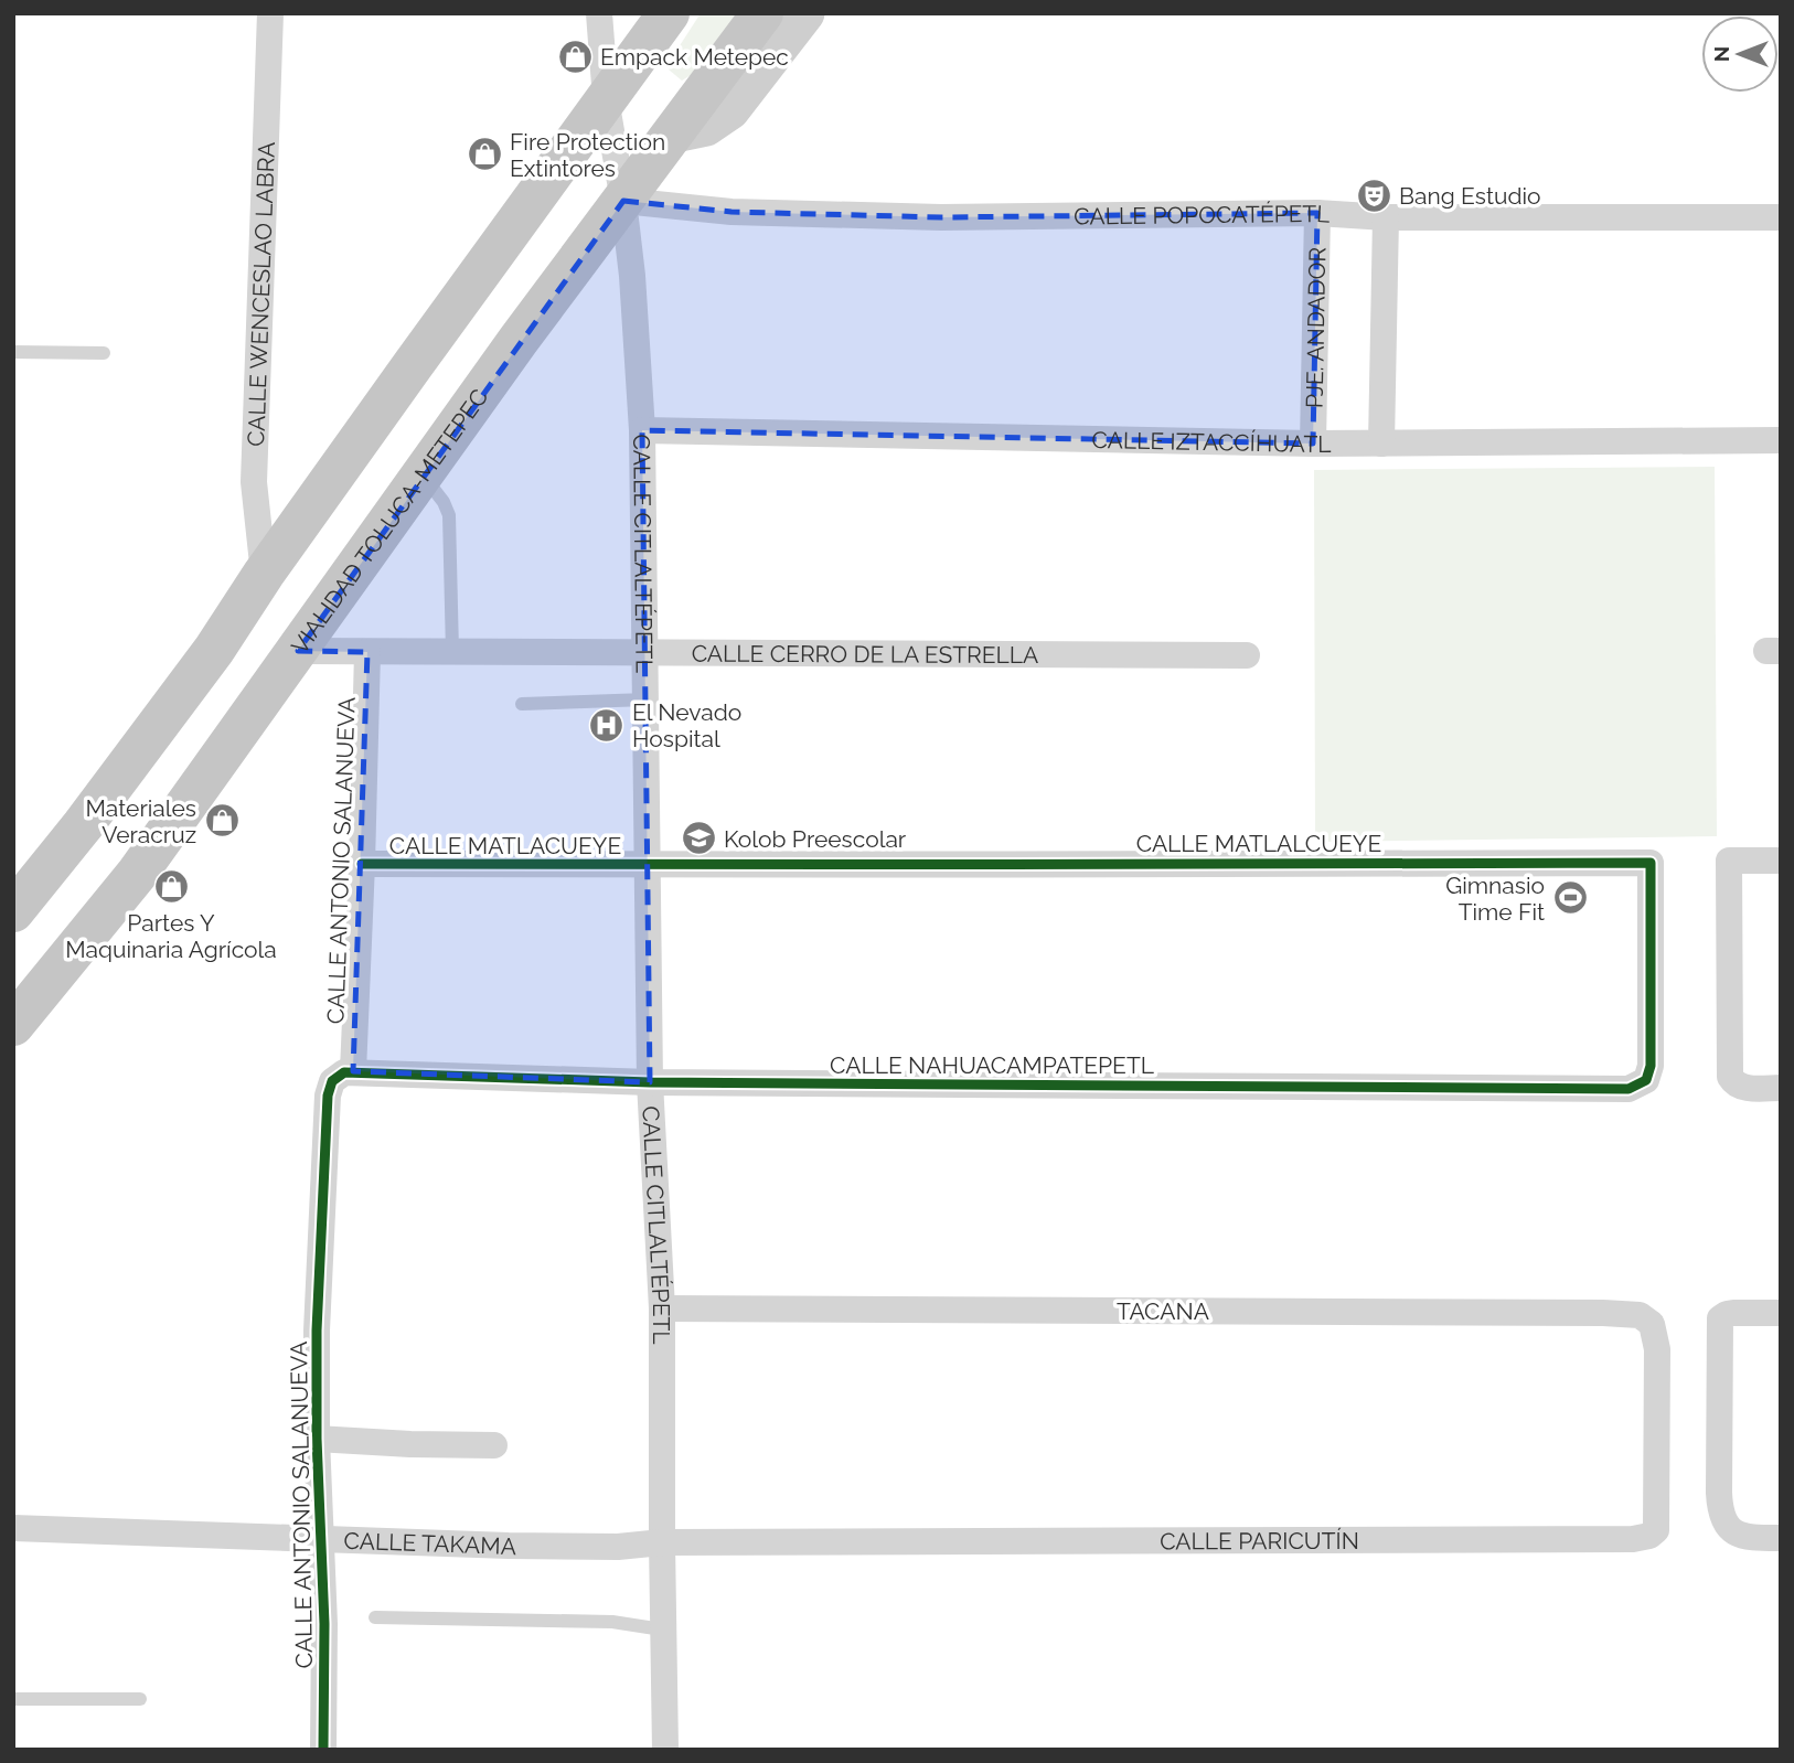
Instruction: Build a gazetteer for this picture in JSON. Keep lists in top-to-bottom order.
{
  "streets": {
    "highway": ["VIALIDAD TOLUCA-METEPEC"],
    "street": [
      "CALLE POPOCATÉPETL",
      "CALLE WENCESLAO LABRA",
      "PJE. ANDADOR",
      "CALLE IZTACCÍHUATL",
      "CALLE CITLALTÉPETL",
      "CALLE CERRO DE LA ESTRELLA",
      "CALLE MATLALCUEYE",
      "CALLE MATLACUEYE",
      "CALLE ANTONIO SALANUEVA",
      "CALLE NAHUACAMPATEPETL",
      "TACANA",
      "CALLE PARICUTÍN",
      "CALLE TAKAMA"
    ]
  },
  "crossings": [
    ["CALLE POPOCATÉPETL", "PJE. ANDADOR"],
    ["CALLE POPOCATÉPETL", "VIALIDAD TOLUCA-METEPEC"],
    ["CALLE POPOCATÉPETL", "CALLE CITLALTÉPETL"],
    ["PJE. ANDADOR", "CALLE IZTACCÍHUATL"],
    ["CALLE IZTACCÍHUATL", "CALLE CITLALTÉPETL"],
    ["VIALIDAD TOLUCA-METEPEC", "CALLE CITLALTÉPETL"],
    ["VIALIDAD TOLUCA-METEPEC", "CALLE CERRO DE LA ESTRELLA"],
    ["CALLE CITLALTÉPETL", "CALLE CERRO DE LA ESTRELLA"],
    ["CALLE CITLALTÉPETL", "CALLE MATLALCUEYE"],
    ["CALLE CITLALTÉPETL", "CALLE MATLACUEYE"],
    ["CALLE CITLALTÉPETL", "CALLE NAHUACAMPATEPETL"],
    ["CALLE CITLALTÉPETL", "TACANA"],
    ["CALLE CITLALTÉPETL", "CALLE PARICUTÍN"],
    ["CALLE CITLALTÉPETL", "CALLE TAKAMA"],
    ["CALLE CERRO DE LA ESTRELLA", "CALLE ANTONIO SALANUEVA"],
    ["CALLE MATLALCUEYE", "CALLE MATLACUEYE"],
    ["CALLE MATLALCUEYE", "CALLE NAHUACAMPATEPETL"],
    ["CALLE MATLACUEYE", "CALLE ANTONIO SALANUEVA"],
    ["CALLE ANTONIO SALANUEVA", "CALLE NAHUACAMPATEPETL"],
    ["CALLE ANTONIO SALANUEVA", "CALLE TAKAMA"],
    ["TACANA", "CALLE PARICUTÍN"],
    ["CALLE PARICUTÍN", "CALLE TAKAMA"]
  ],
  "places": {
    "shop": [
      "Empack Metepec",
      "Fire Protection Extintores",
      "Materiales Veracruz",
      "Partes Y Maquinaria Agrícola"
    ],
    "theatre": ["Bang Estudio"],
    "hospital": ["El Nevado Hospital"],
    "school or university": ["Kolob Preescolar"],
    "sports": ["Gimnasio Time Fit"]
  },
  "north": "left"
}
